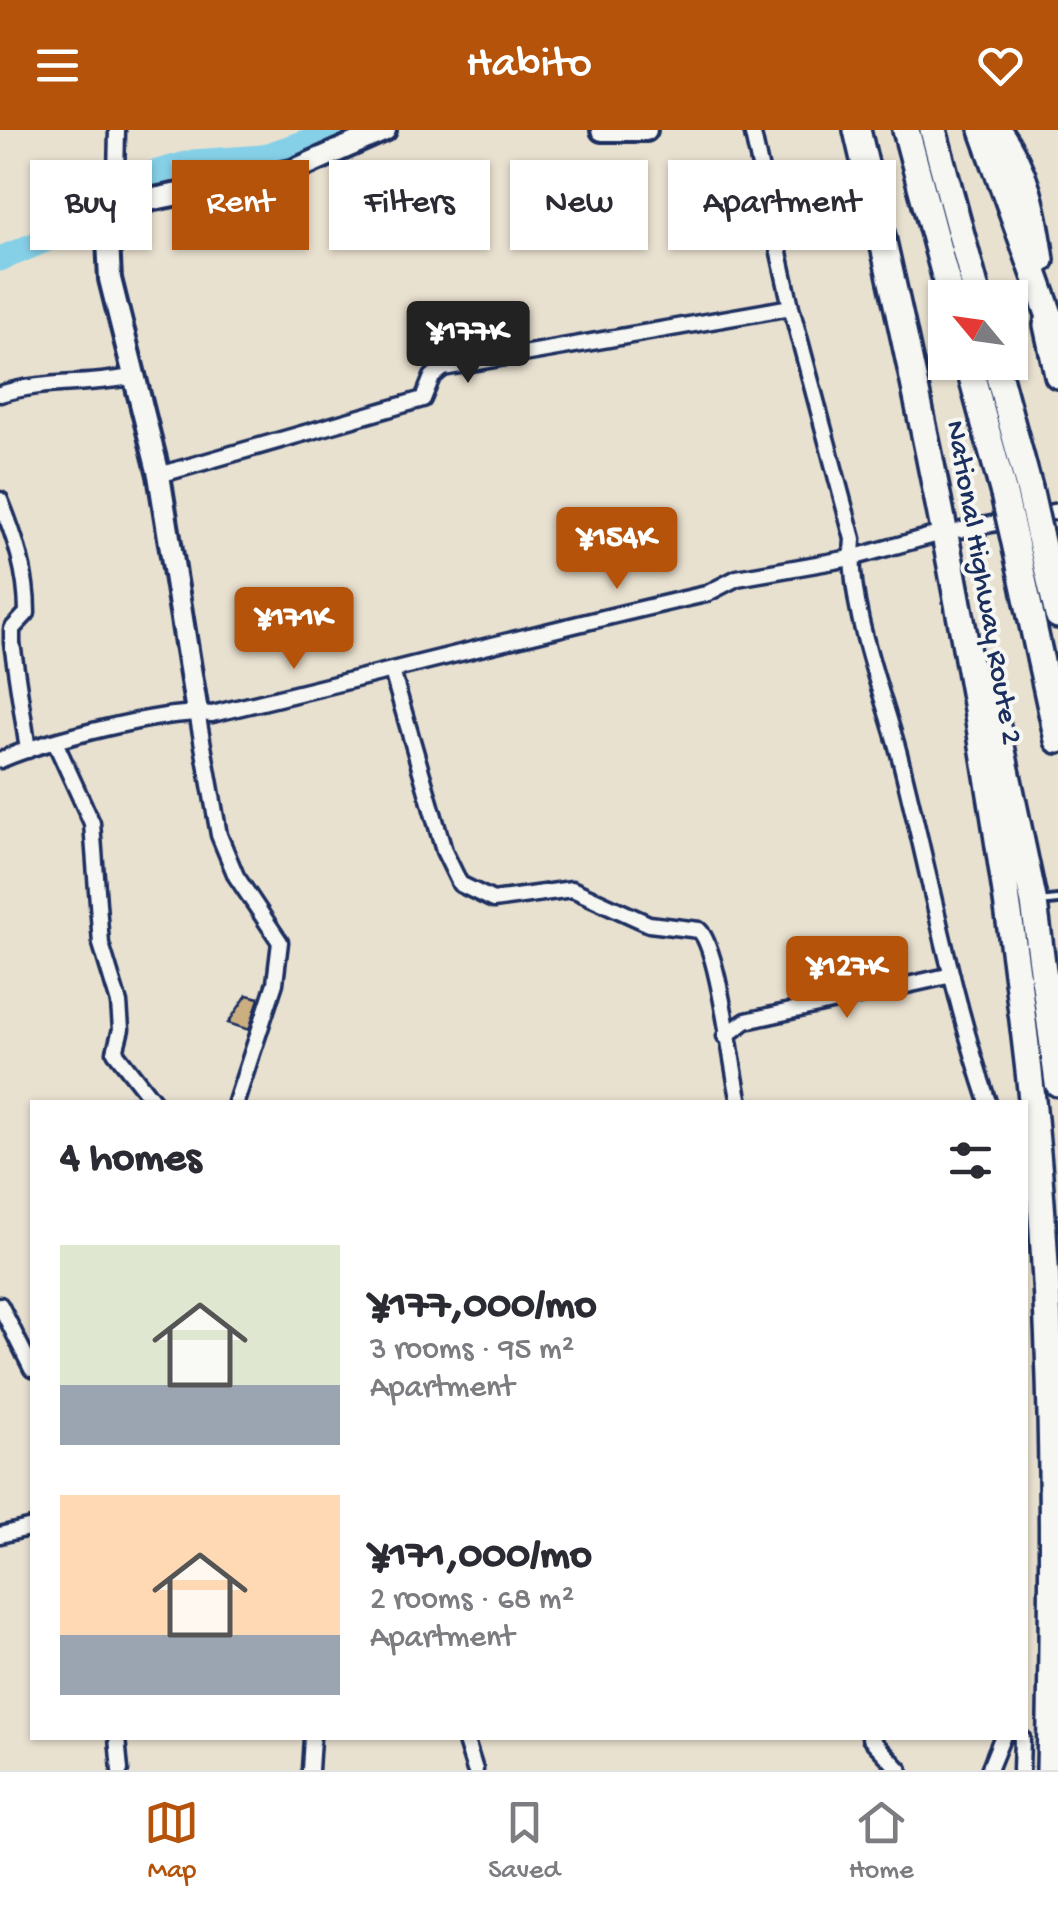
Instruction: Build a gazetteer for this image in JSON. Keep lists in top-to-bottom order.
{
  "streets": {
    "highway": ["National Highway Route 2"]
  },
  "north": "top left",
  "page": {
    "header": "Habito",
    "chip": [
      "Buy",
      "Rent",
      "Filters",
      "New",
      "Apartment"
    ],
    "price": [
      "¥177K",
      "¥154K",
      "¥171K",
      "¥127K"
    ],
    "heading": "4 homes",
    "list": [
      {
        "name": "¥177,000/mo",
        "note": "3 rooms · 95 m² · Apartment"
      },
      {
        "name": "¥171,000/mo",
        "note": "2 rooms · 68 m² · Apartment"
      }
    ],
    "tabs": ["Map", "Saved", "Home"]
  }
}
